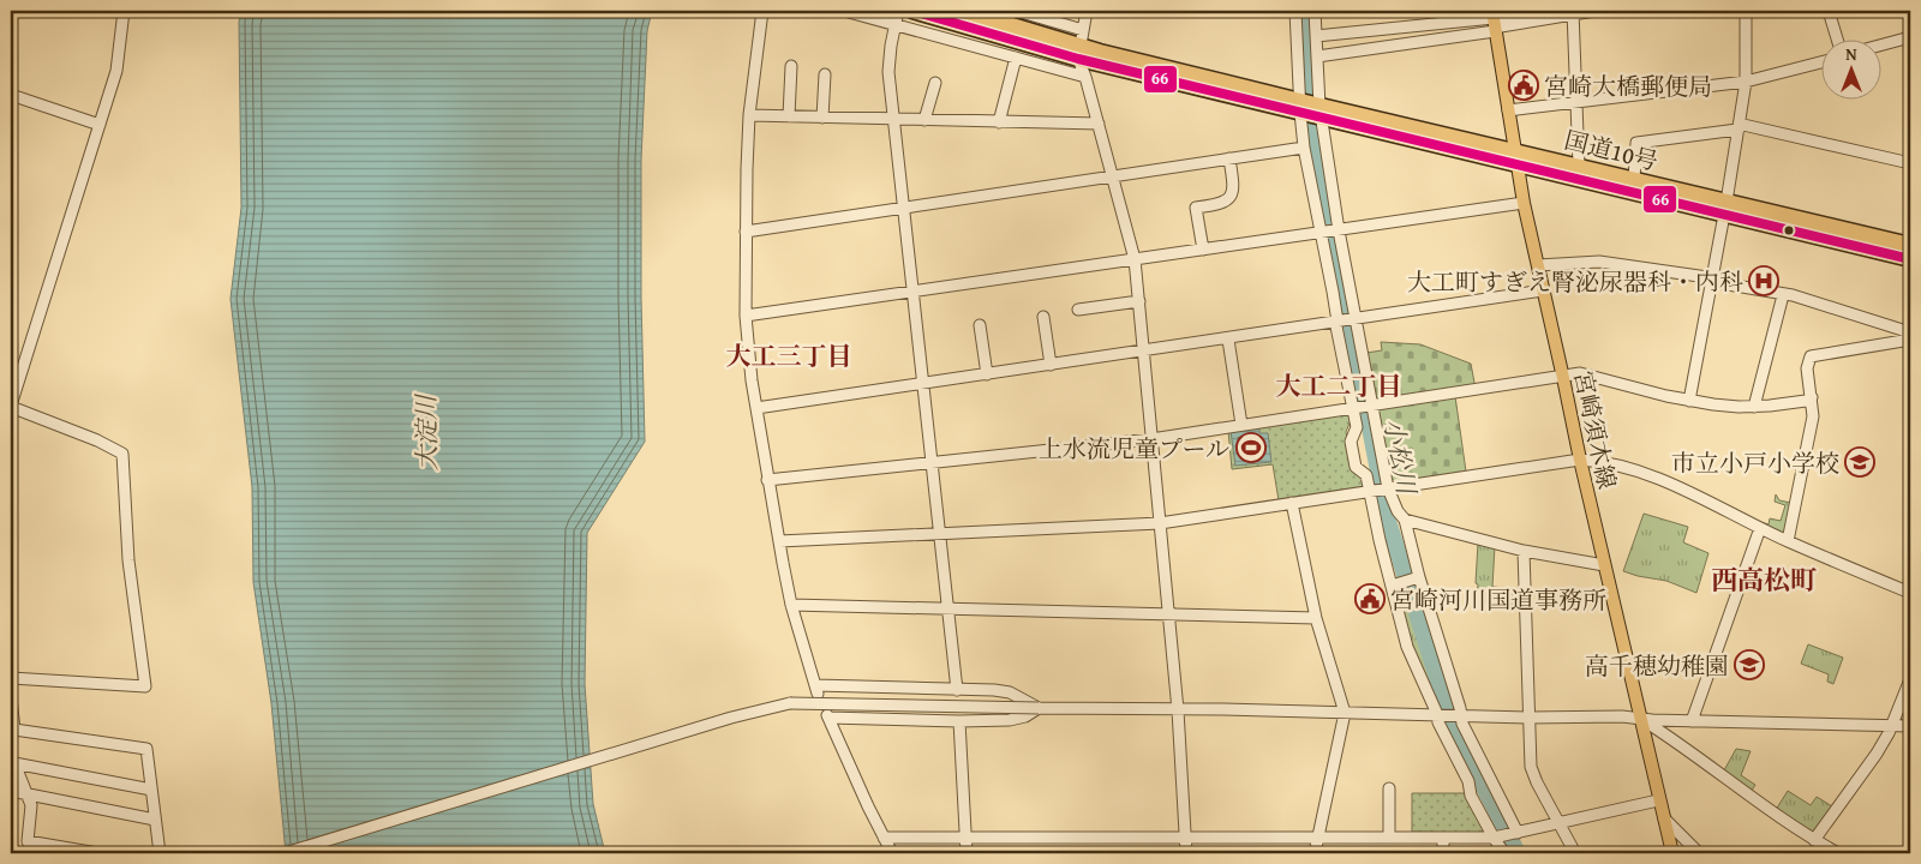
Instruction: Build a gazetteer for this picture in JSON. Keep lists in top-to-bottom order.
{
  "streets": {
    "highway": ["国道10号"],
    "main road": ["宮崎須木線"]
  },
  "crossings": [
    ["国道10号", "宮崎須木線"]
  ],
  "districts": ["大工三丁目", "大工二丁目", "西高松町"],
  "water": ["大淀川", "小松川"],
  "places": {
    "public building": ["宮崎大橋郵便局", "宮崎河川国道事務所"],
    "hospital": ["大工町すぎえ腎泌尿器科・内科"],
    "sports": ["上水流児童プール"],
    "school or university": ["市立小戸小学校", "高千穂幼稚園"]
  },
  "lines": ["transit line 66"],
  "north": "top"
}
